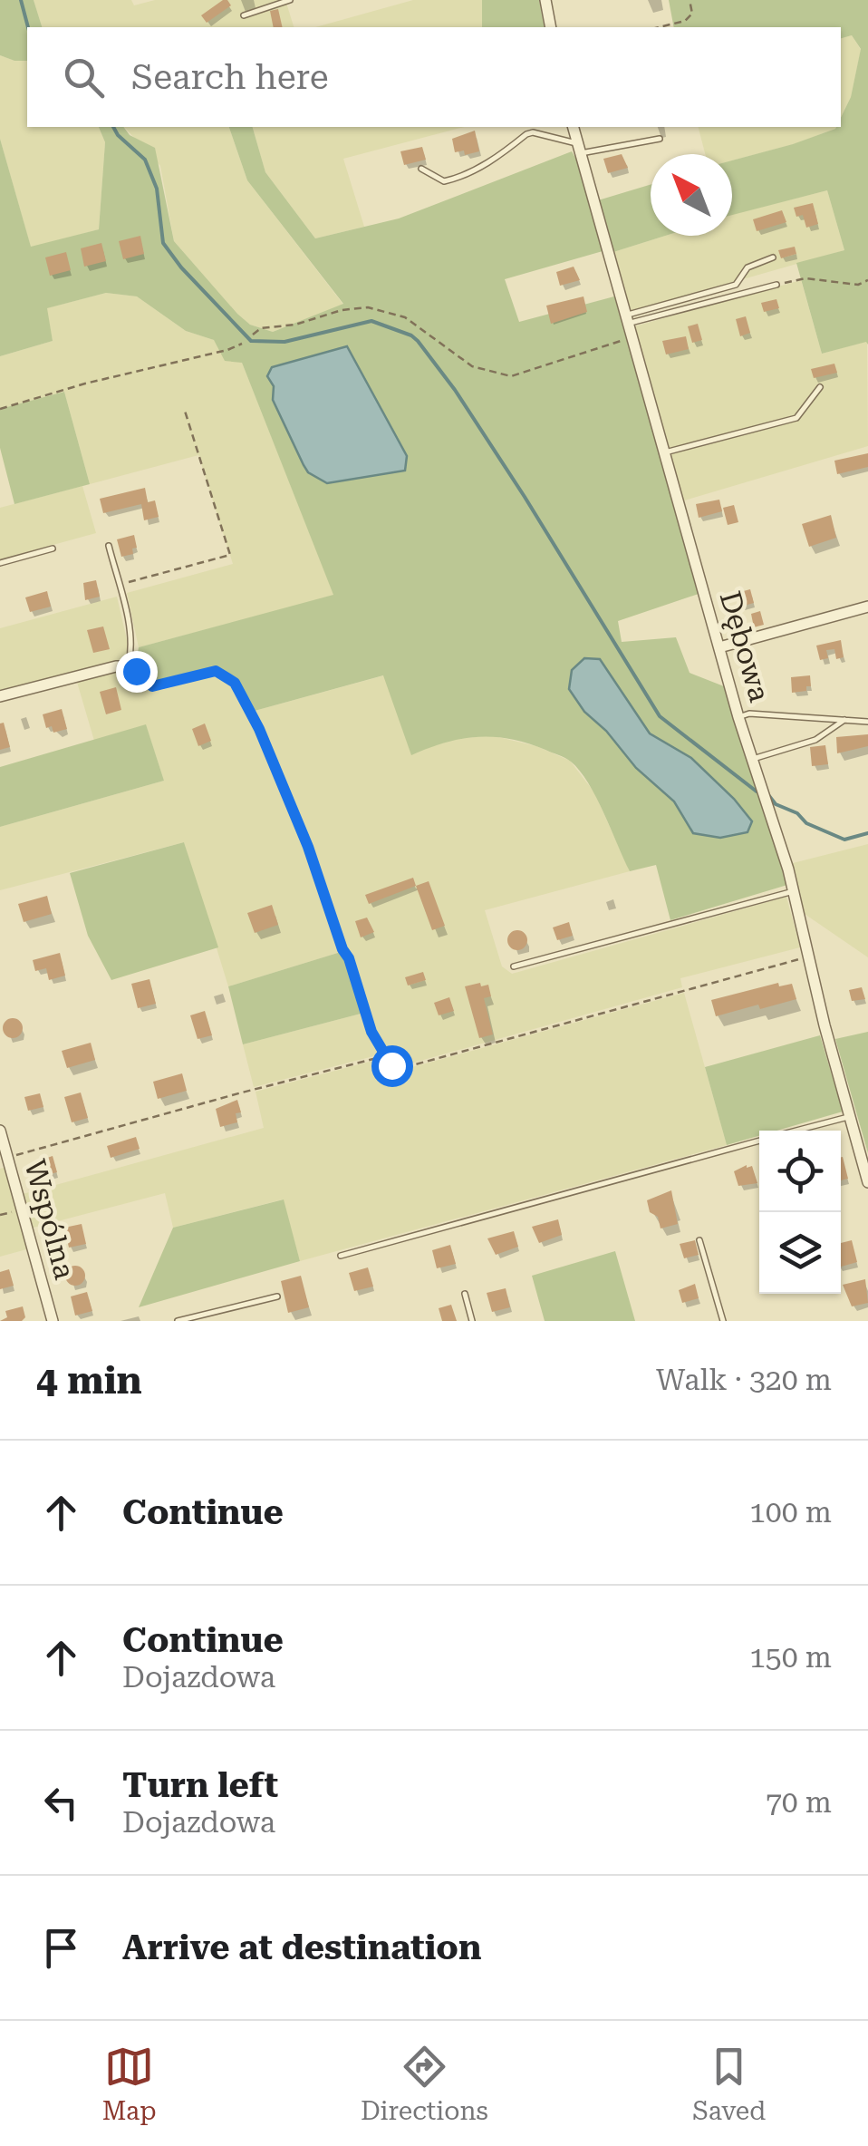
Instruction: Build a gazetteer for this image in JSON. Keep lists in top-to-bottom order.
{
  "streets": {
    "street": ["Dębowa", "Wspólna"]
  },
  "north": "top left",
  "page": {
    "search": "Search here",
    "heading": ["4 min", "Walk · 320 m"],
    "list": [
      ["Continue", "100 m"],
      ["Continue", "Dojazdowa", "150 m"],
      ["Turn left", "Dojazdowa", "70 m"],
      "Arrive at destination"
    ],
    "nav": ["Map", "Directions", "Saved"]
  }
}
